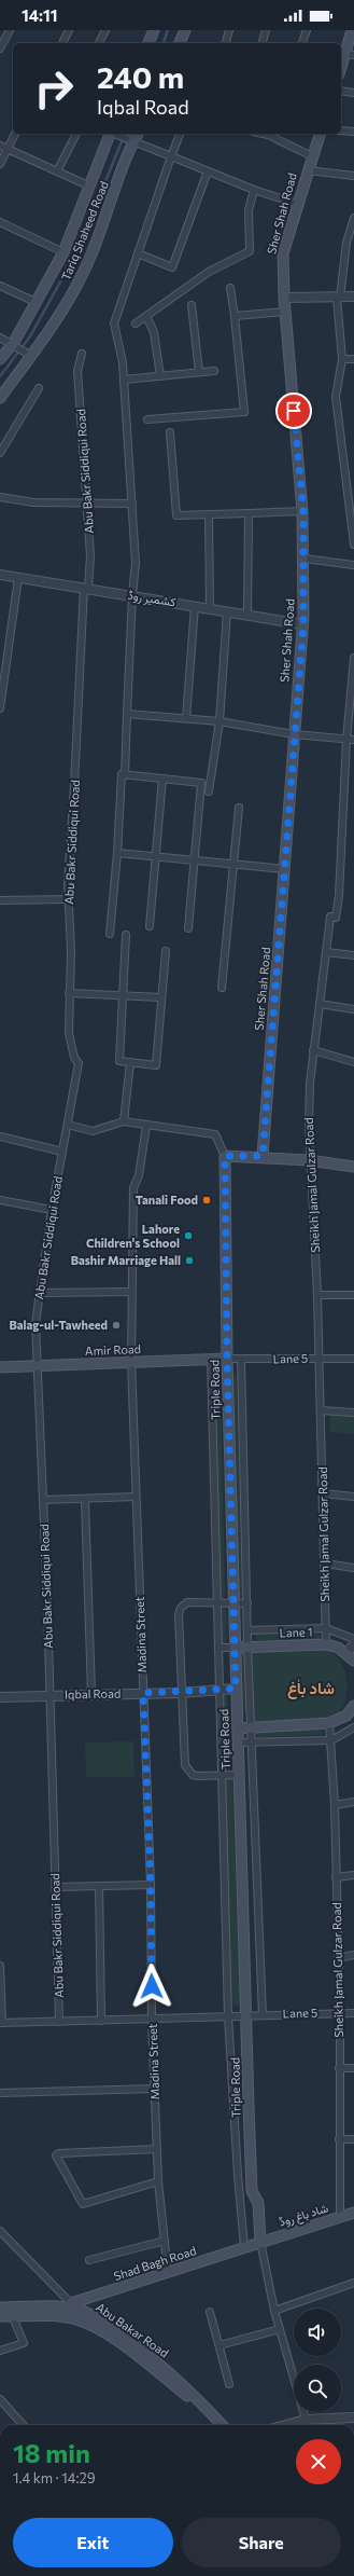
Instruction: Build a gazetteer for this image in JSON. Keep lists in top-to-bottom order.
{
  "streets": {
    "main road": [
      "Sher Shah Road",
      "Tariq Shaheed Road",
      "Amir Road",
      "Triple Road",
      "Lane 1",
      "شاد باغ روڈ",
      "Shad Bagh Road",
      "Abu Bakar Road"
    ],
    "street": [
      "Abu Bakr Siddiqui Road",
      "کشمیر روڈ",
      "Sheikh Jamal Gulzar Road",
      "Lane 5",
      "Madina Street",
      "Iqbal Road"
    ]
  },
  "crossings": [
    ["Sher Shah Road", "کشمیر روڈ"],
    ["Abu Bakr Siddiqui Road", "کشمیر روڈ"],
    ["Abu Bakr Siddiqui Road", "Amir Road"],
    ["Abu Bakr Siddiqui Road", "Lane 5"],
    ["Abu Bakr Siddiqui Road", "Iqbal Road"],
    ["Sheikh Jamal Gulzar Road", "Lane 5"],
    ["Sheikh Jamal Gulzar Road", "Lane 1"],
    ["Sheikh Jamal Gulzar Road", "شاد باغ روڈ"],
    ["Amir Road", "Lane 5"],
    ["Amir Road", "Triple Road"],
    ["Amir Road", "Madina Street"],
    ["Lane 5", "Triple Road"],
    ["Lane 5", "Madina Street"],
    ["Triple Road", "Lane 1"],
    ["Triple Road", "Iqbal Road"],
    ["Triple Road", "شاد باغ روڈ"],
    ["Triple Road", "Shad Bagh Road"],
    ["Madina Street", "Iqbal Road"],
    ["Madina Street", "Shad Bagh Road"],
    ["شاد باغ روڈ", "Shad Bagh Road"],
    ["Shad Bagh Road", "Abu Bakar Road"]
  ],
  "districts": ["شاد باٰغ"],
  "places": [
    "Tanali Food",
    "Lahore Children's School",
    "Bashir Marriage Hall",
    "Balag-ul-Tawheed"
  ],
  "page": {
    "status": "14:11",
    "turn": ["240 m", "Iqbal Road"],
    "heading": ["18 min", "1.4 km · 14:29"],
    "buttons": ["Exit", "Share"]
  }
}
